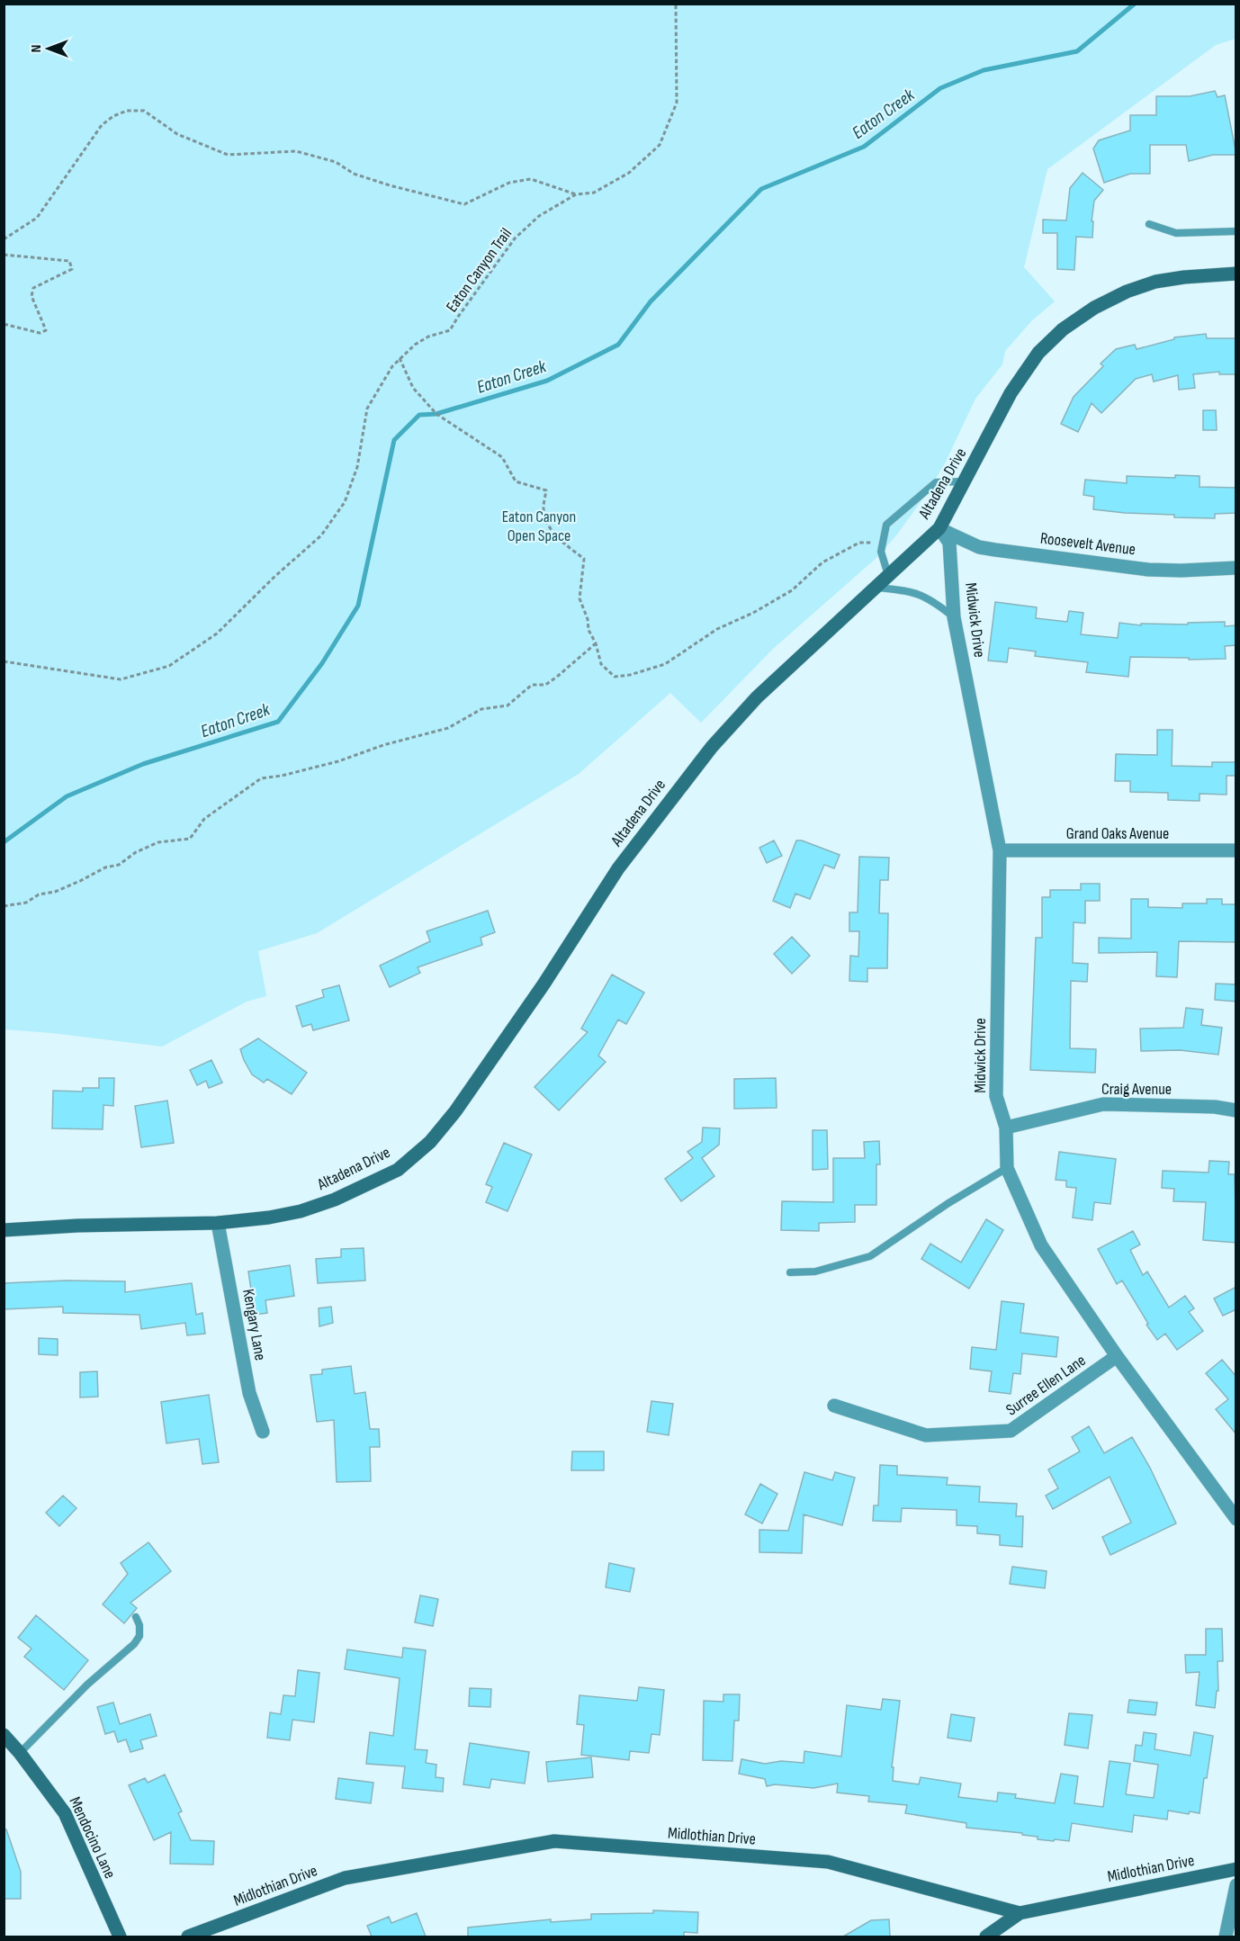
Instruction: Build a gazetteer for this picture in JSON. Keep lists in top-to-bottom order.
{
  "streets": {
    "main road": ["Altadena Drive", "Midlothian Drive", "Mendocino Lane"],
    "street": [
      "Roosevelt Avenue",
      "Midwick Drive",
      "Grand Oaks Avenue",
      "Craig Avenue",
      "Kengary Lane",
      "Surree Ellen Lane"
    ],
    "path": ["Eaton Canyon Trail"]
  },
  "crossings": [
    ["Altadena Drive", "Roosevelt Avenue"],
    ["Altadena Drive", "Midwick Drive"],
    ["Altadena Drive", "Kengary Lane"],
    ["Roosevelt Avenue", "Midwick Drive"],
    ["Midwick Drive", "Grand Oaks Avenue"],
    ["Midwick Drive", "Craig Avenue"],
    ["Midwick Drive", "Surree Ellen Lane"]
  ],
  "water": ["Eaton Creek"],
  "parks": ["Eaton Canyon Open Space"],
  "north": "left"
}
